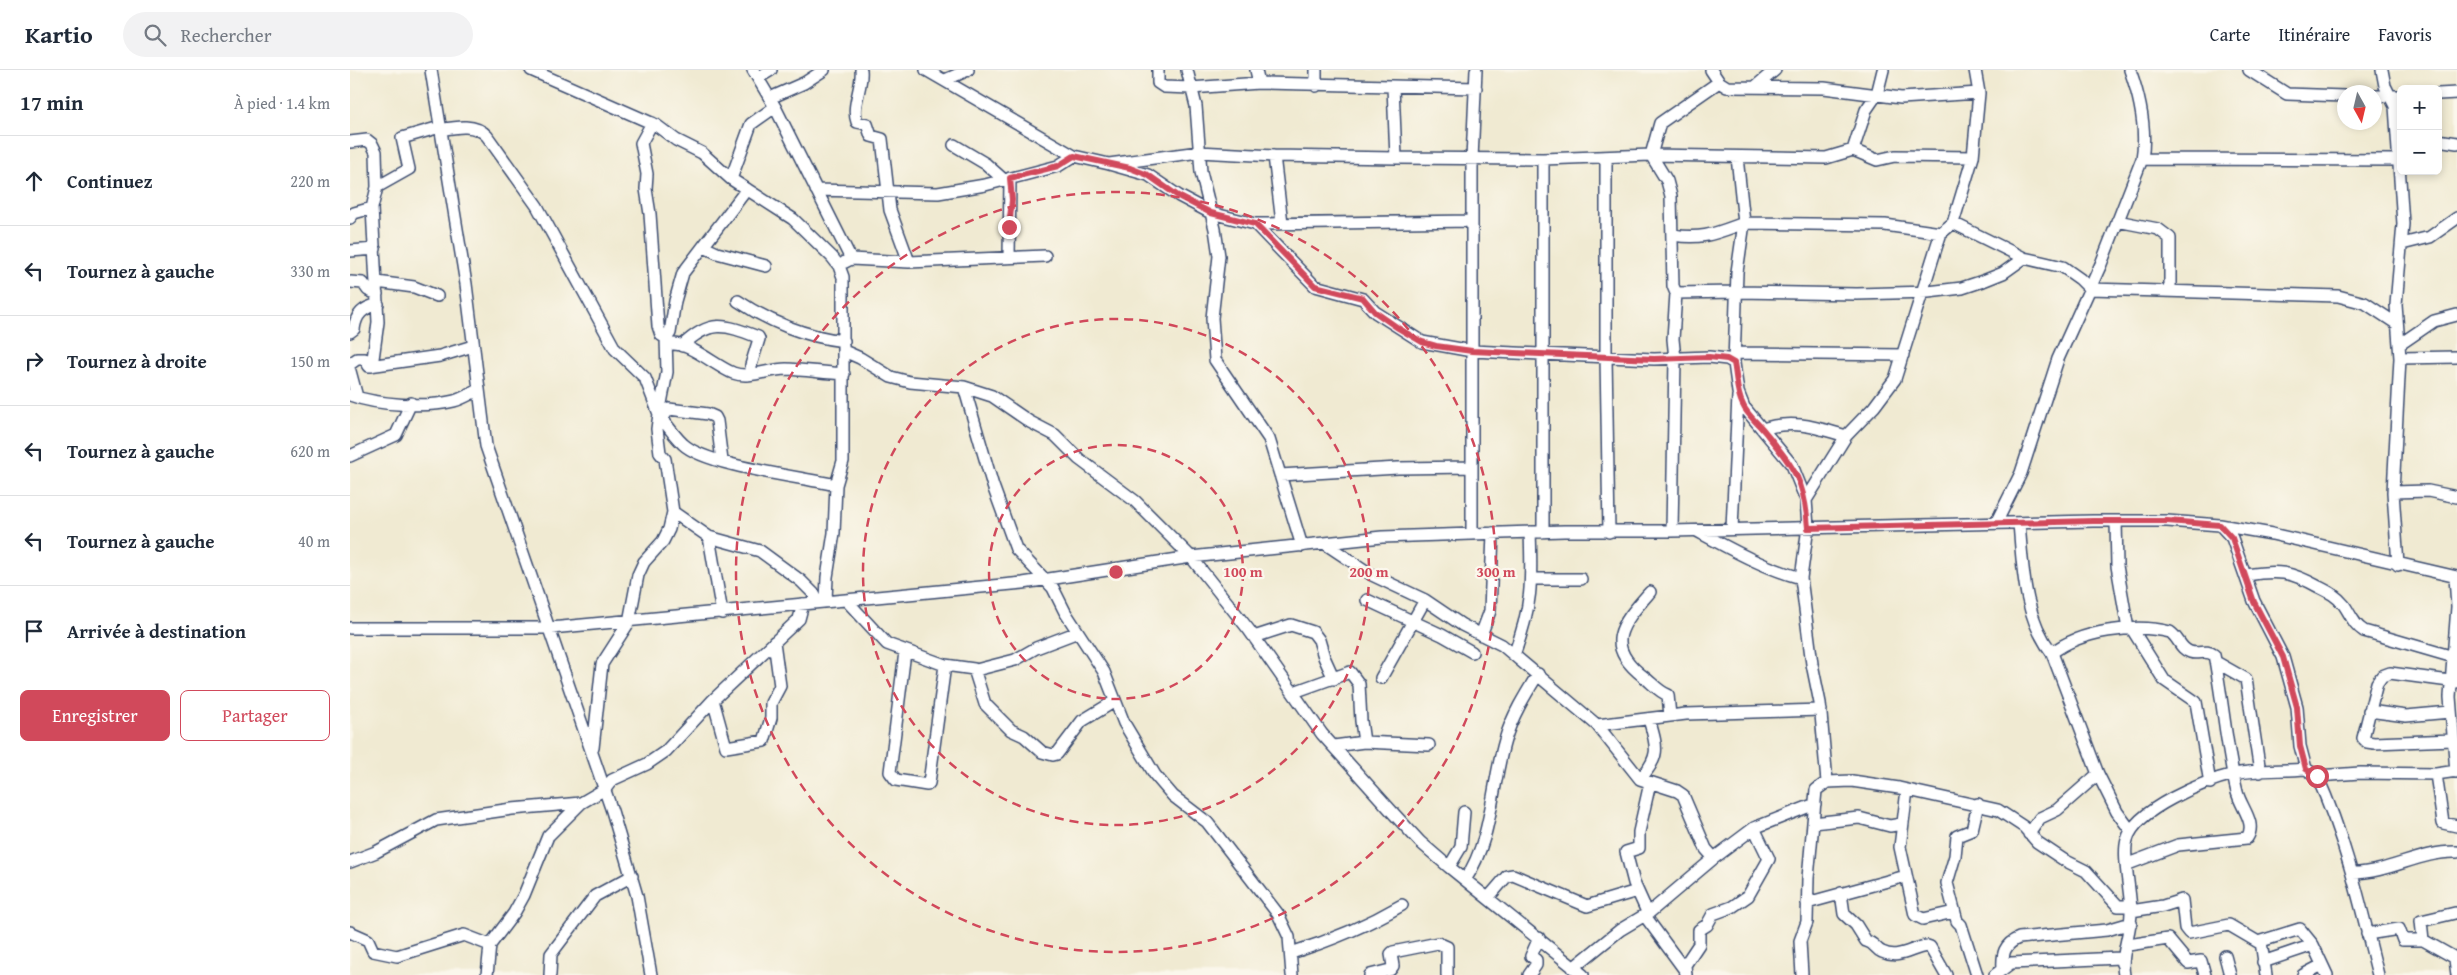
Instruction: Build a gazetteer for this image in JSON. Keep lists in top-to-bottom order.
{
  "north": "bottom",
  "page": {
    "header": "Kartio",
    "search": "Rechercher",
    "nav": ["Carte", "Itinéraire", "Favoris"],
    "heading": ["17 min", "À pied · 1.4 km"],
    "map_buttons": ["+", "−"],
    "list": [
      ["Continuez", "220 m"],
      ["Tournez à gauche", "330 m"],
      ["Tournez à droite", "150 m"],
      ["Tournez à gauche", "620 m"],
      ["Tournez à gauche", "40 m"],
      "Arrivée à destination"
    ],
    "buttons": ["Enregistrer", "Partager"]
  },
  "rings": ["100 m", "200 m", "300 m"]
}
